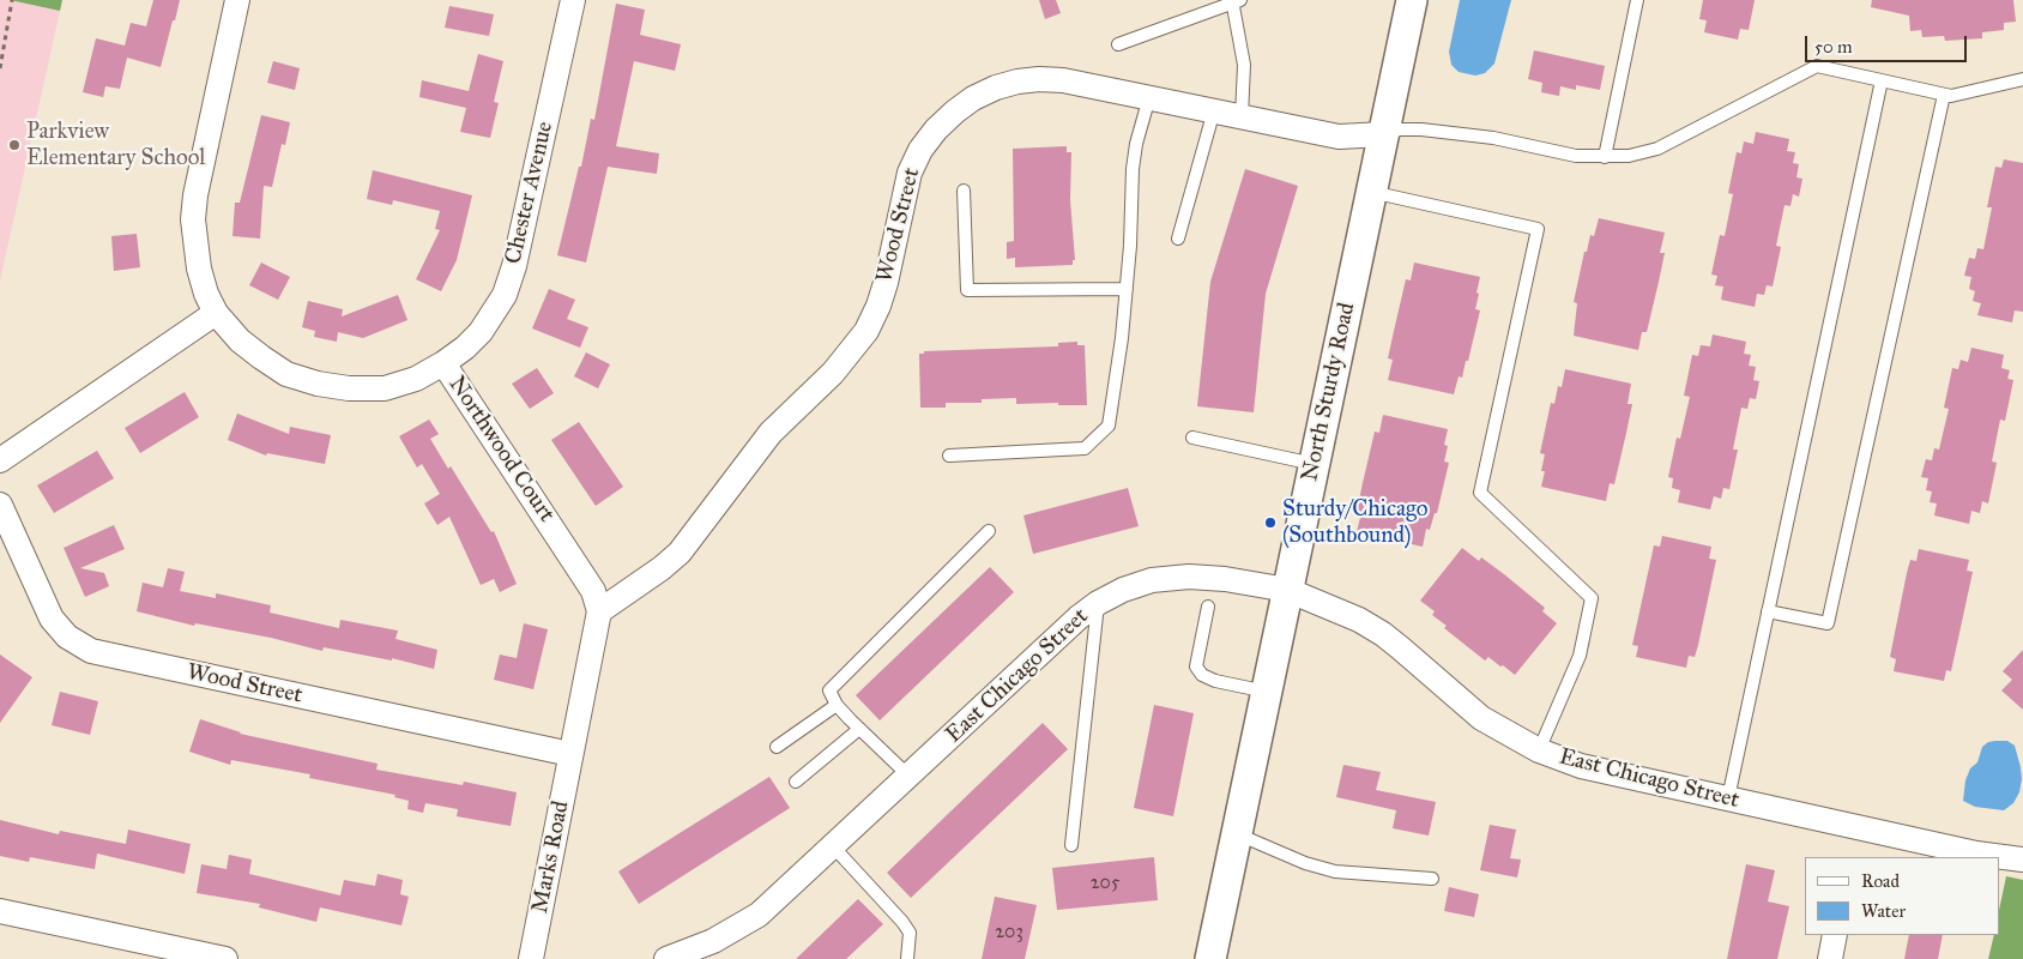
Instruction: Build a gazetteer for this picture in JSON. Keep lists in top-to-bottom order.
{
  "streets": {
    "street": [
      "Chester Avenue",
      "Wood Street",
      "North Sturdy Road",
      "Northwood Court",
      "East Chicago Street",
      "Marks Road"
    ]
  },
  "crossings": [
    ["Chester Avenue", "Northwood Court"],
    ["Wood Street", "North Sturdy Road"],
    ["Wood Street", "Northwood Court"],
    ["Wood Street", "Marks Road"],
    ["North Sturdy Road", "East Chicago Street"]
  ],
  "places": ["Parkview Elementary School", "Sturdy/Chicago (Southbound)"],
  "house_numbers": ["205", "203"],
  "legend": ["Road", "Water"],
  "scale_bar": "50 m"
}
